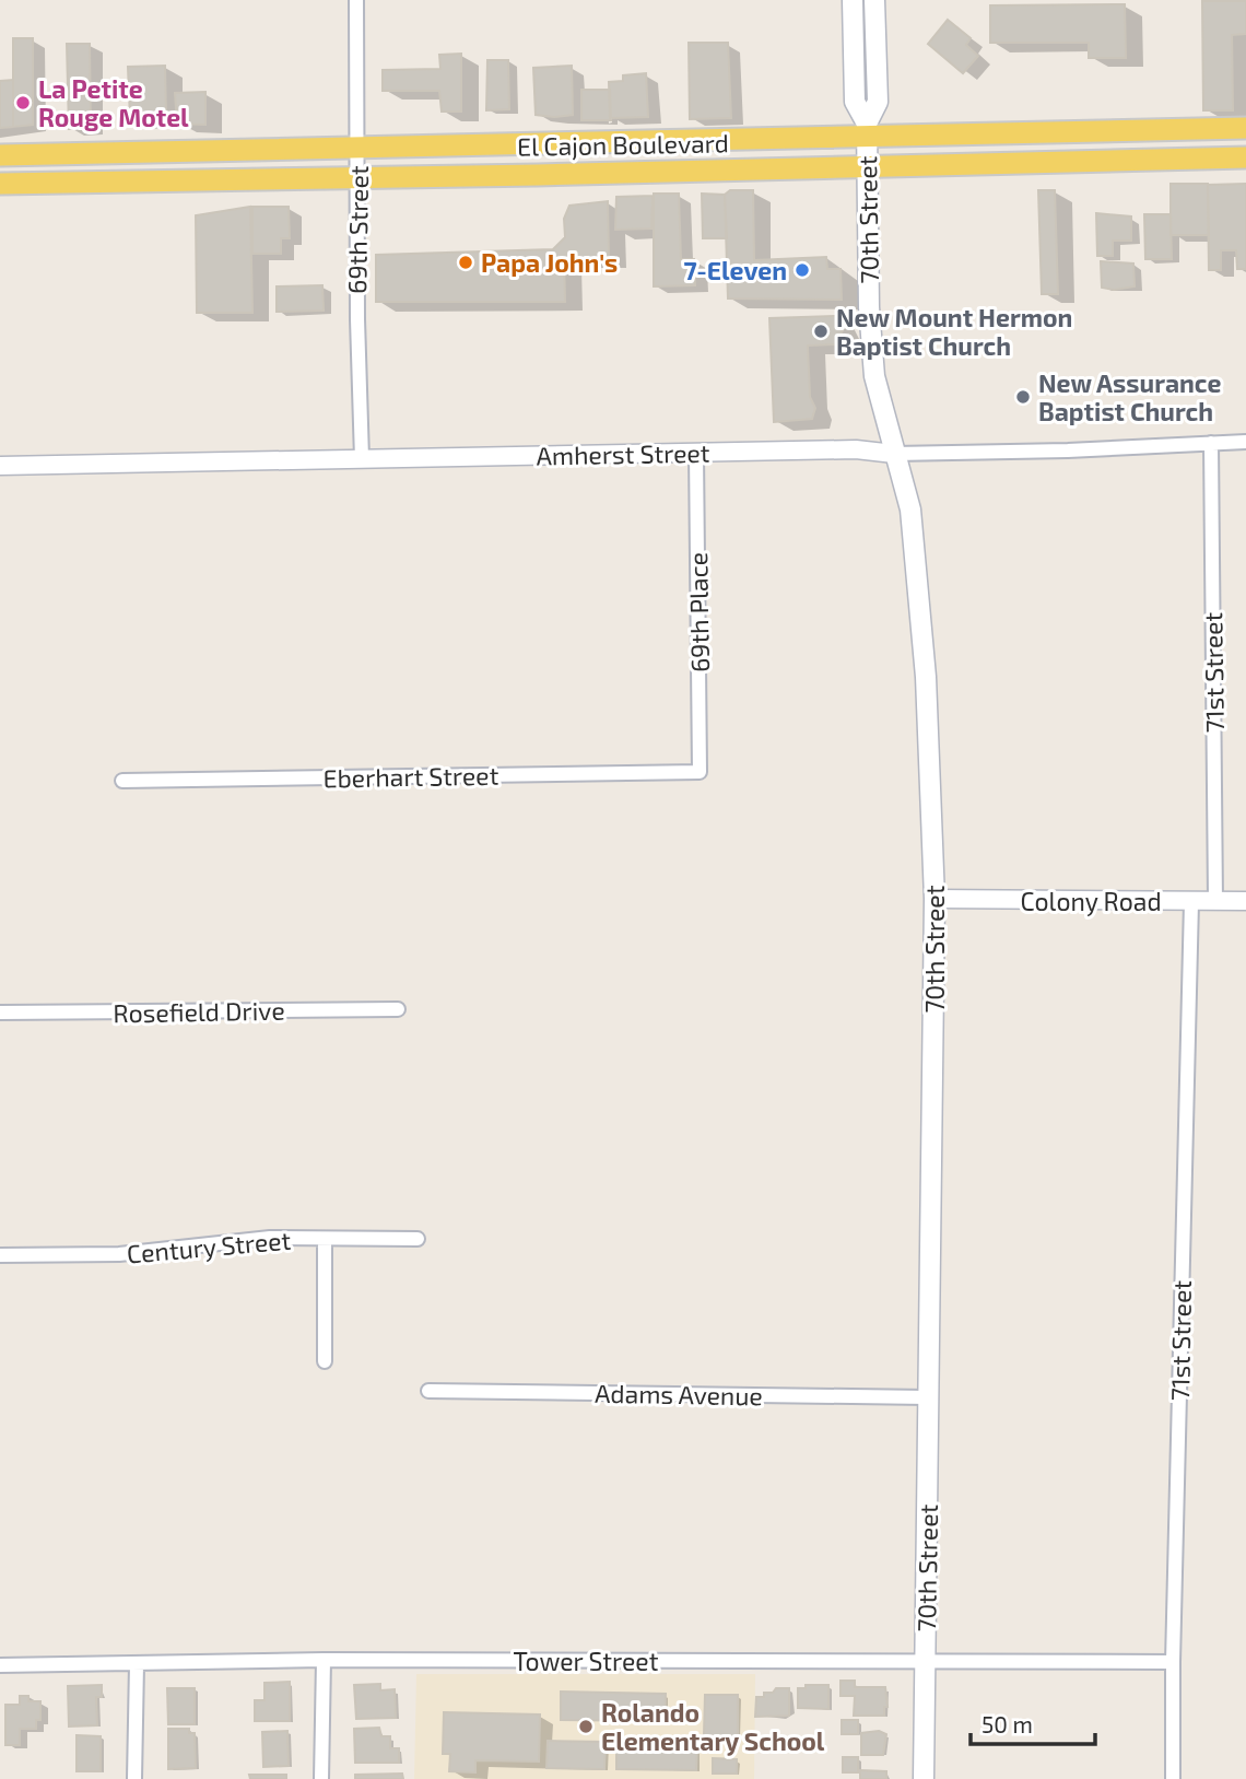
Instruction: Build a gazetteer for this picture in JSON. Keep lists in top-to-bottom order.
{
  "streets": {
    "main road": ["El Cajon Boulevard", "70th Street"],
    "street": [
      "69th Street",
      "Amherst Street",
      "69th Place",
      "71st Street",
      "Eberhart Street",
      "Colony Road",
      "Rosefield Drive",
      "Century Street",
      "Adams Avenue",
      "Tower Street"
    ]
  },
  "crossings": [
    ["El Cajon Boulevard", "70th Street"],
    ["El Cajon Boulevard", "69th Street"],
    ["70th Street", "Amherst Street"],
    ["70th Street", "Colony Road"],
    ["70th Street", "Adams Avenue"],
    ["70th Street", "Tower Street"],
    ["69th Street", "Amherst Street"],
    ["Amherst Street", "69th Place"],
    ["Amherst Street", "71st Street"],
    ["69th Place", "Eberhart Street"],
    ["71st Street", "Colony Road"],
    ["71st Street", "Tower Street"]
  ],
  "places": [
    "La Petite Rouge Motel",
    "Papa John's",
    "7-Eleven",
    "New Mount Hermon Baptist Church",
    "New Assurance Baptist Church",
    "Rolando Elementary School"
  ],
  "scale_bar": "50 m"
}
